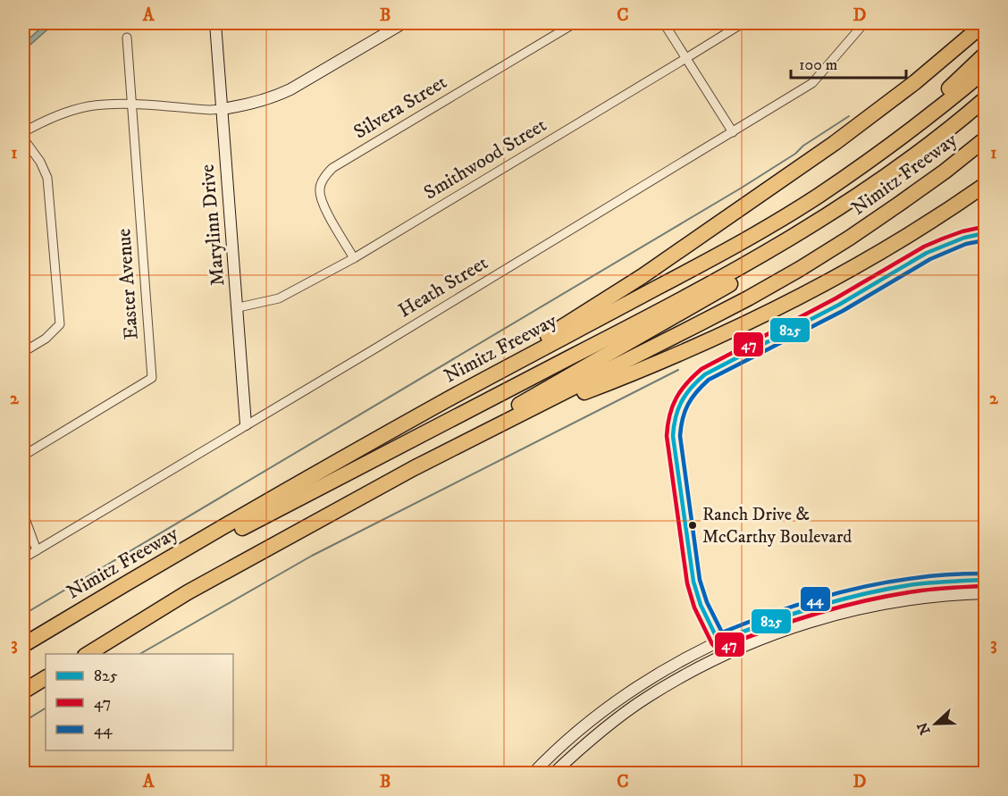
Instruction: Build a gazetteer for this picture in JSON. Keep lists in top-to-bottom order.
{
  "streets": {
    "highway": ["Nimitz Freeway"],
    "street": [
      "Silvera Street",
      "Smithwood Street",
      "Marylinn Drive",
      "Easter Avenue",
      "Heath Street"
    ]
  },
  "crossings": [
    ["Silvera Street", "Smithwood Street"],
    ["Smithwood Street", "Marylinn Drive"],
    ["Marylinn Drive", "Heath Street"]
  ],
  "places": ["Ranch Drive & McCarthy Boulevard"],
  "lines": ["transit line 47", "transit line 825", "transit line 44"],
  "legend": ["825", "47", "44"],
  "scale_bar": "100 m",
  "north": "left",
  "grid": {
    "columns": [
      "A",
      "B",
      "C",
      "D"
    ],
    "rows": ["1", "2", "3"]
  }
}
